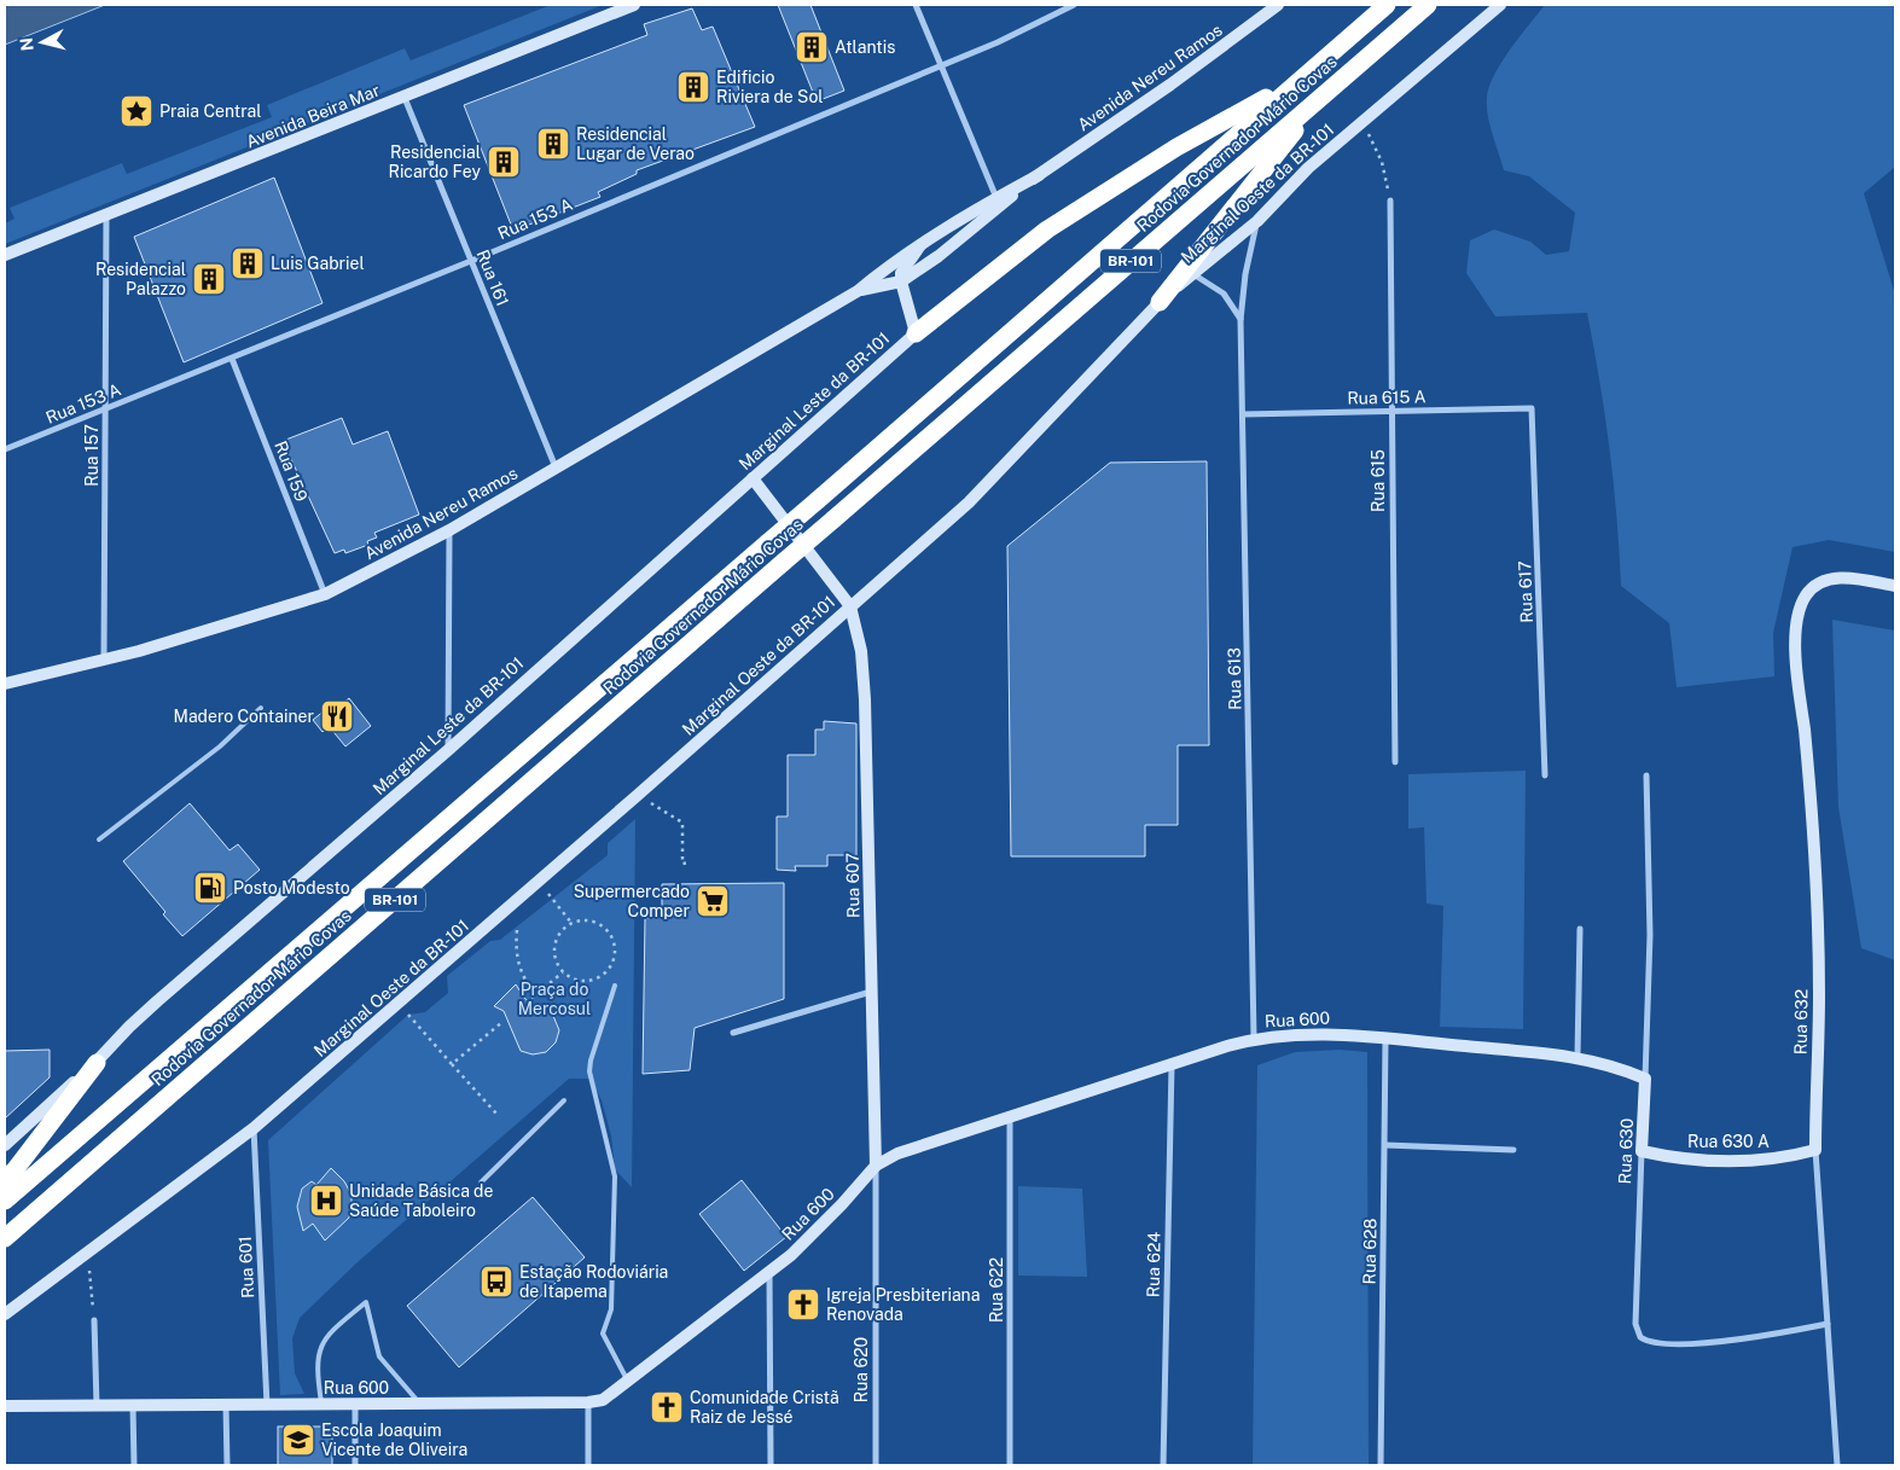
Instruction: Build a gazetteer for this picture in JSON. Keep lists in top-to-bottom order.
{
  "streets": {
    "highway": ["Rodovia Governador Mário Covas", "BR-101"],
    "main road": [
      "Avenida Nereu Ramos",
      "Avenida Beira Mar",
      "Marginal Oeste da BR-101",
      "Marginal Leste da BR-101",
      "Rua 607",
      "Rua 600",
      "Rua 632",
      "Rua 630 A",
      "Rua 630"
    ],
    "street": [
      "Rua 153 A",
      "Rua 161",
      "Rua 615 A",
      "Rua 157",
      "Rua 159",
      "Rua 615",
      "Rua 617",
      "Rua 613",
      "Rua 628",
      "Rua 624",
      "Rua 601",
      "Rua 622",
      "Rua 620"
    ]
  },
  "crossings": [
    ["Avenida Nereu Ramos", "Rua 161"],
    ["Avenida Nereu Ramos", "Rua 157"],
    ["Avenida Nereu Ramos", "Rua 159"],
    ["Avenida Beira Mar", "Rua 161"],
    ["Avenida Beira Mar", "Rua 157"],
    ["Marginal Oeste da BR-101", "Rua 613"],
    ["Marginal Oeste da BR-101", "Rua 607"],
    ["Marginal Oeste da BR-101", "Rua 601"],
    ["Rua 153 A", "Rua 161"],
    ["Rua 153 A", "Rua 157"],
    ["Rua 153 A", "Rua 159"],
    ["Rua 615 A", "Rua 615"],
    ["Rua 615 A", "Rua 617"],
    ["Rua 615 A", "Rua 613"],
    ["Rua 613", "Rua 600"],
    ["Rua 607", "Rua 600"],
    ["Rua 607", "Rua 620"],
    ["Rua 600", "Rua 630"],
    ["Rua 600", "Rua 628"],
    ["Rua 600", "Rua 624"],
    ["Rua 600", "Rua 601"],
    ["Rua 600", "Rua 622"],
    ["Rua 600", "Rua 620"],
    ["Rua 632", "Rua 630 A"],
    ["Rua 632", "Rua 630"],
    ["Rua 630 A", "Rua 630"]
  ],
  "parks": ["Praça do Mercosul"],
  "places": {
    "building": [
      "Atlantis",
      "Edificio Riviera de Sol",
      "Residencial Lugar de Verao",
      "Residencial Ricardo Fey",
      "Luis Gabriel",
      "Residencial Palazzo"
    ],
    "place": ["Praia Central"],
    "restaurant": ["Madero Container"],
    "fuel station": ["Posto Modesto"],
    "supermarket": ["Supermercado Comper"],
    "hospital": ["Unidade Básica de Saúde Taboleiro"],
    "bus stop": ["Estação Rodoviária de Itapema"],
    "church": ["Igreja Presbiteriana Renovada", "Comunidade Cristã Raiz de Jessé"],
    "school or university": ["Escola Joaquim Vicente de Oliveira"]
  },
  "north": "left"
}
